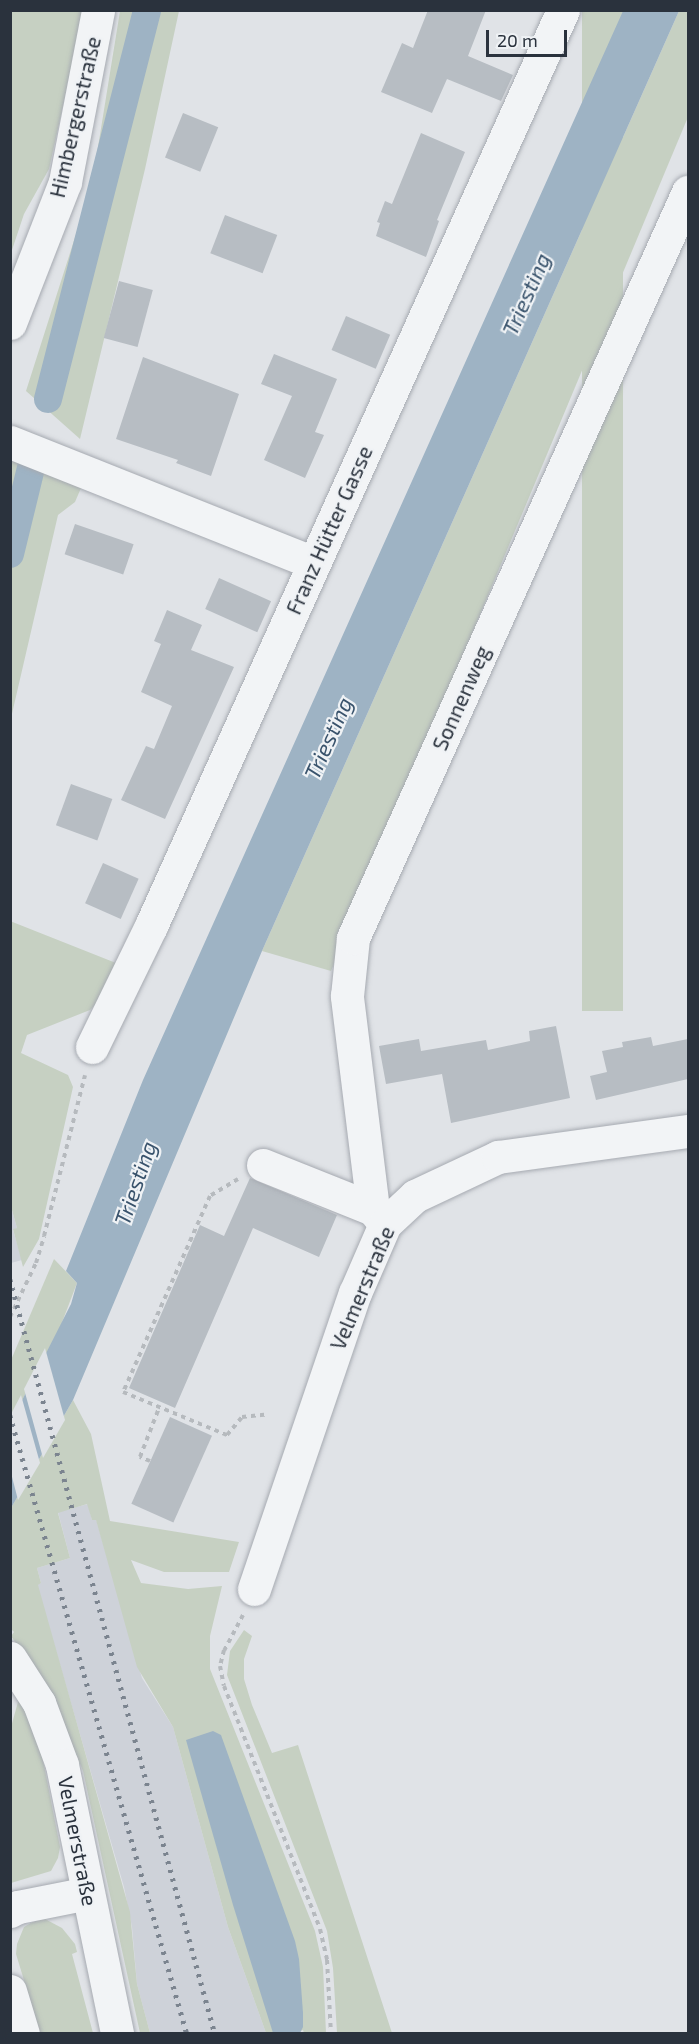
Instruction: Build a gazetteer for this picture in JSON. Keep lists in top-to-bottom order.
{
  "streets": {
    "street": [
      "Himbergerstraße",
      "Franz Hütter Gasse",
      "Sonnenweg",
      "Velmerstraße"
    ]
  },
  "crossings": [
    ["Sonnenweg", "Velmerstraße"]
  ],
  "water": ["Triesting"],
  "scale_bar": "20 m"
}
